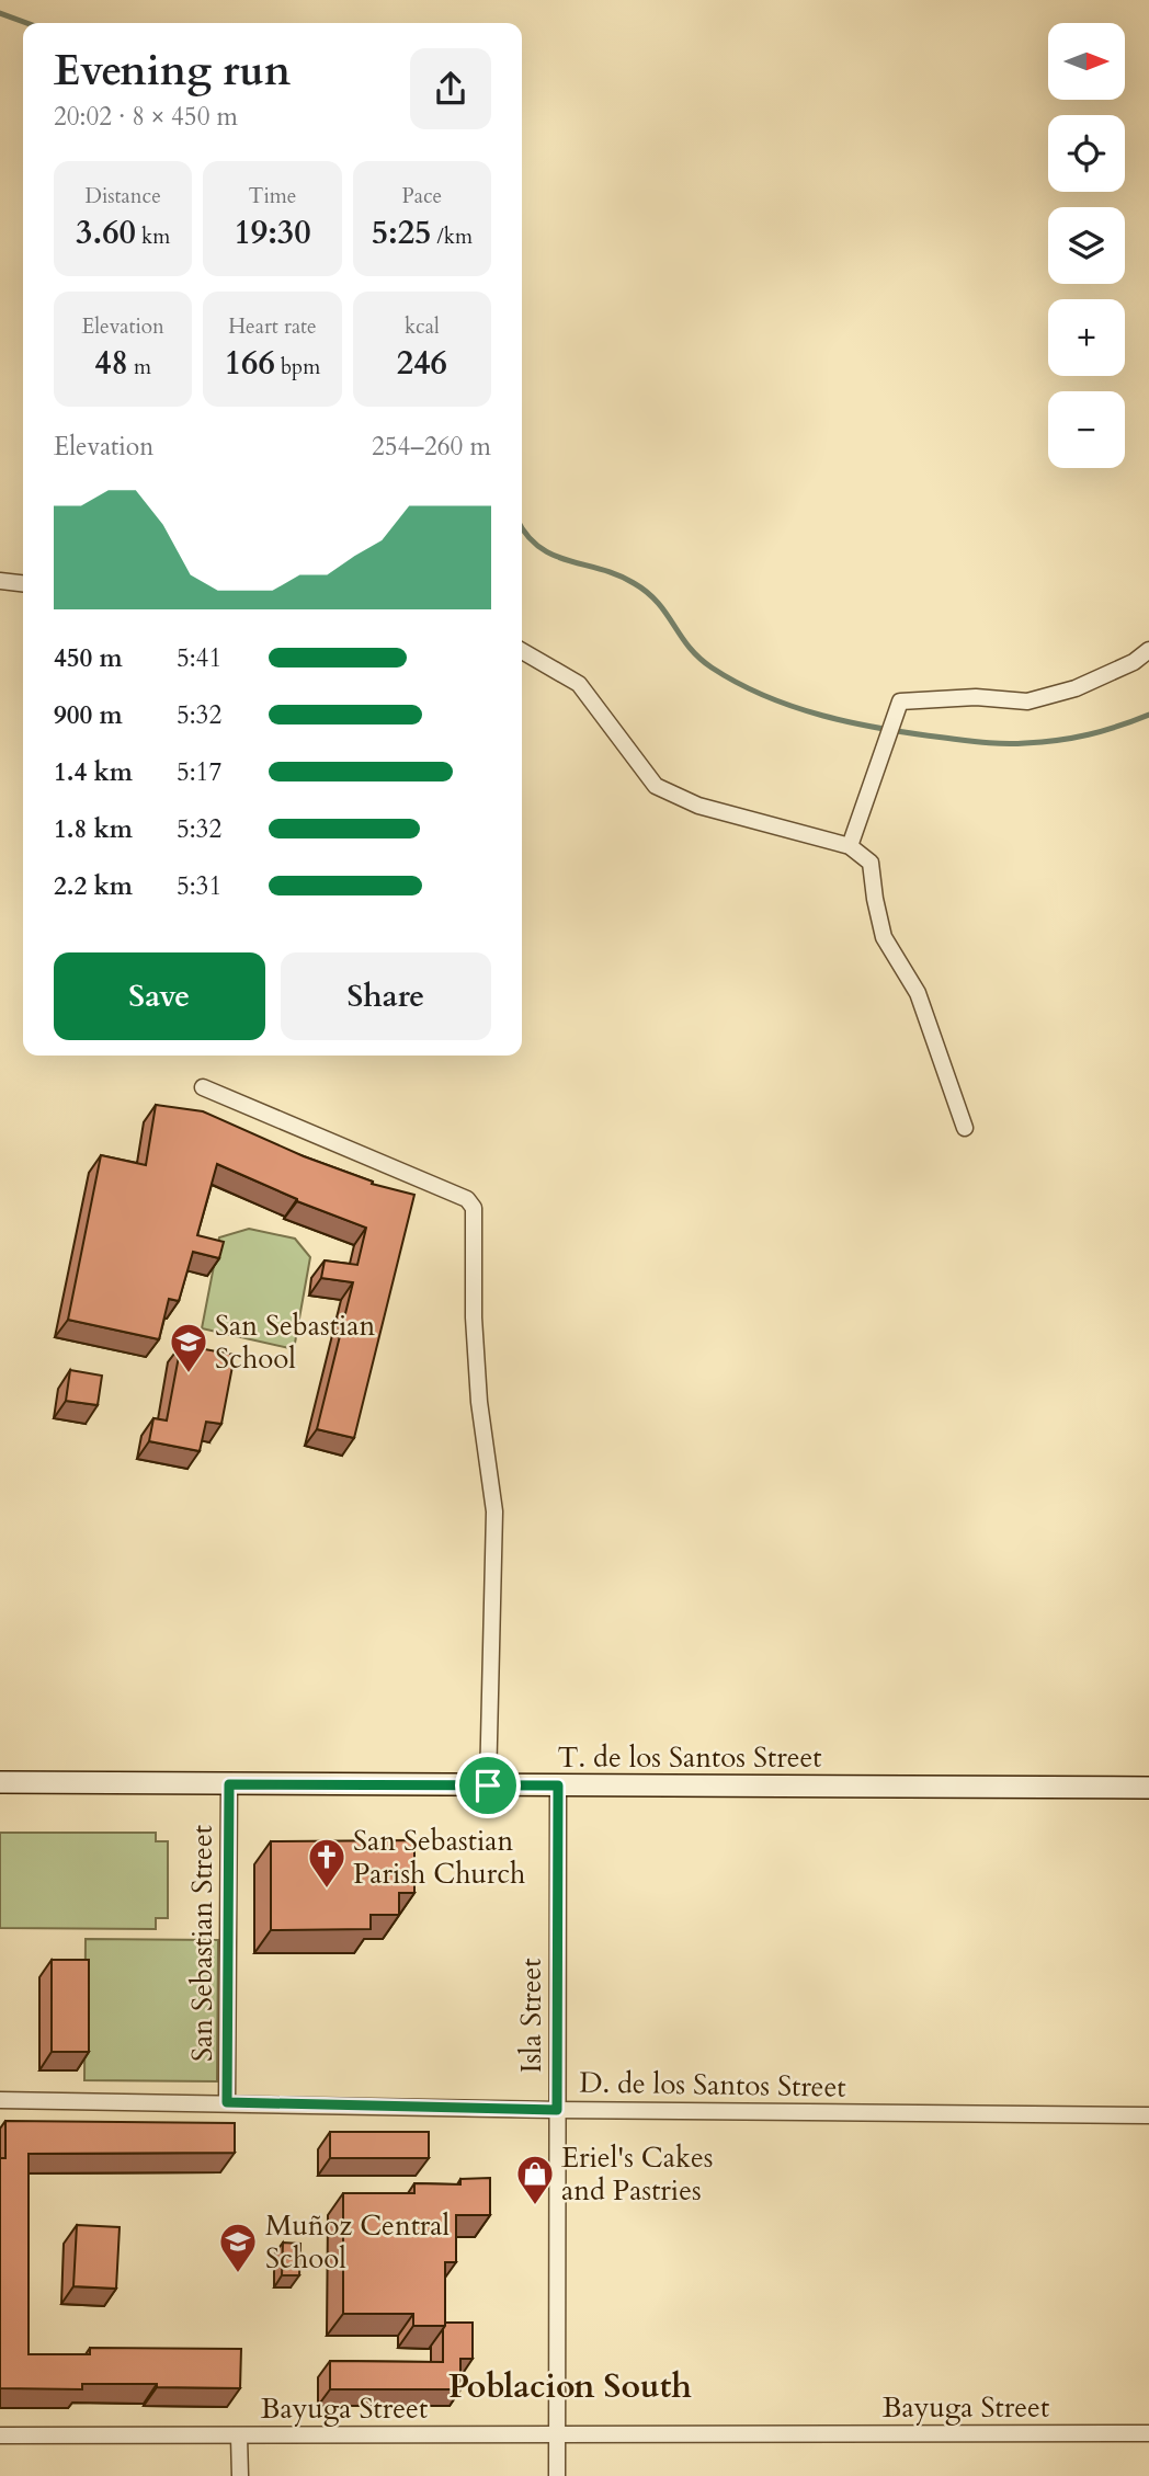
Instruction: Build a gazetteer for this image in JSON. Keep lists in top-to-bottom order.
{
  "streets": {
    "main road": ["T. de los Santos Street"],
    "street": [
      "San Sebastian Street",
      "Isla Street",
      "D. de los Santos Street",
      "Bayuga Street"
    ]
  },
  "crossings": [
    ["T. de los Santos Street", "San Sebastian Street"],
    ["T. de los Santos Street", "Isla Street"],
    ["San Sebastian Street", "D. de los Santos Street"],
    ["Isla Street", "D. de los Santos Street"],
    ["Isla Street", "Bayuga Street"]
  ],
  "districts": ["Poblacion South"],
  "places": {
    "school or university": ["San Sebastian School", "Muñoz Central School"],
    "church": ["San Sebastian Parish Church"],
    "shop": ["Eriel's Cakes and Pastries"]
  },
  "north": "right",
  "page": {
    "map_buttons": ["+", "−"],
    "heading": ["Evening run", "20:02 · 8 × 450 m"],
    "stats": [
      ["Distance", "3.60 km"],
      ["Time", "19:30"],
      ["Pace", "5:25 /km"],
      ["Elevation", "48 m"],
      ["Heart rate", "166 bpm"],
      ["kcal", "246"]
    ],
    "chart": ["Elevation", "254–260 m"],
    "list": [
      {
        "name": "450 m",
        "note": "5:41"
      },
      {
        "name": "900 m",
        "note": "5:32"
      },
      {
        "name": "1.4 km",
        "note": "5:17"
      },
      {
        "name": "1.8 km",
        "note": "5:32"
      },
      {
        "name": "2.2 km",
        "note": "5:31"
      }
    ],
    "buttons": ["Save", "Share"]
  }
}
